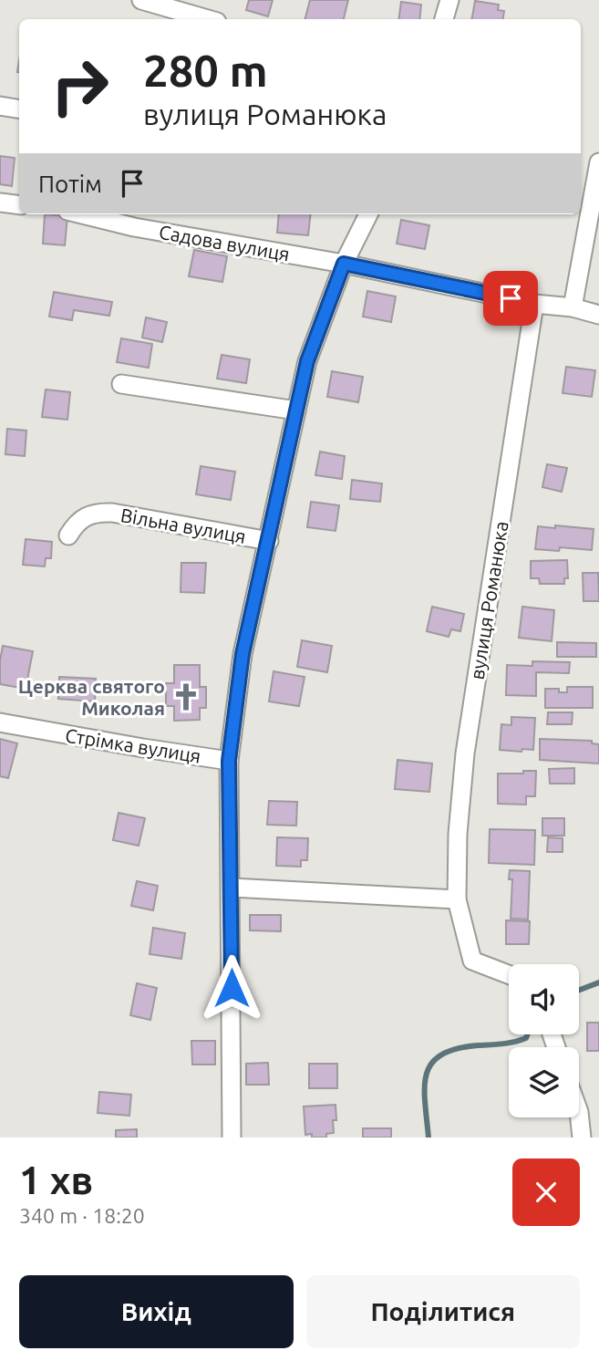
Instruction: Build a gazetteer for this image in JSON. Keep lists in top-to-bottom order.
{
  "streets": {
    "street": [
      "Садова вулиця",
      "Вільна вулиця",
      "вулиця Романюка",
      "Стрімка вулиця"
    ]
  },
  "places": {
    "church": ["Церква святого Миколая"]
  },
  "page": {
    "turn": ["280 m", "вулиця Романюка"],
    "then": "Потім",
    "heading": ["1 хв", "340 m · 18:20"],
    "buttons": ["Вихід", "Поділитися"]
  }
}
